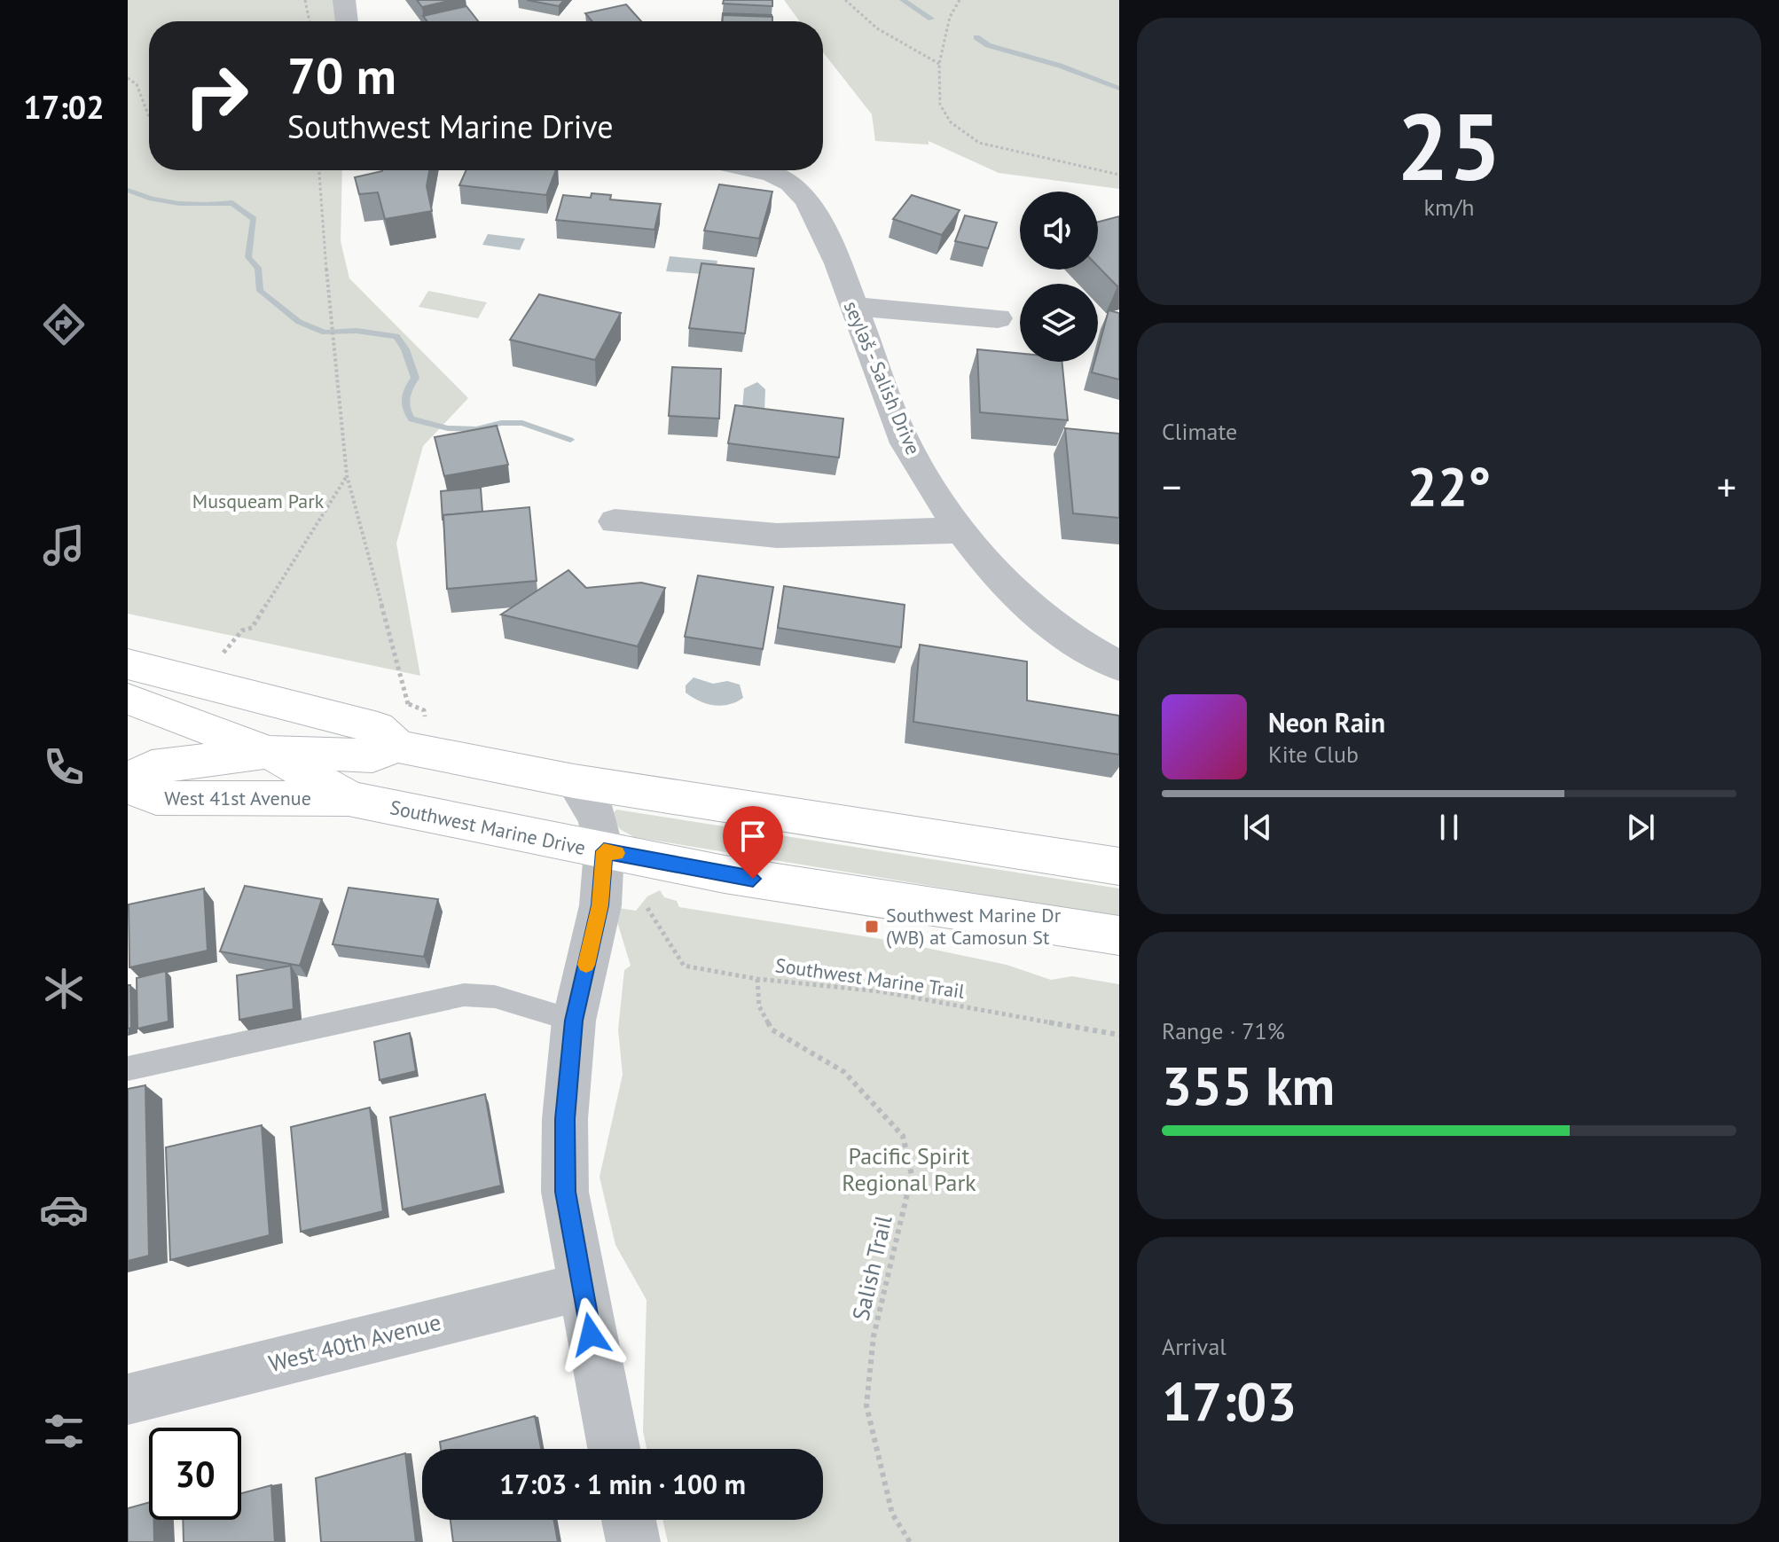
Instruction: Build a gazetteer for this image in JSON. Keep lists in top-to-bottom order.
{
  "streets": {
    "main road": ["West 41st Avenue", "Southwest Marine Drive"],
    "street": ["seyləš - Salish Drive", "West 40th Avenue"],
    "path": ["Southwest Marine Trail", "Salish Trail"]
  },
  "crossings": [
    ["West 41st Avenue", "Southwest Marine Drive"],
    ["Southwest Marine Trail", "Salish Trail"]
  ],
  "parks": ["Musqueam Park", "Pacific Spirit Regional Park"],
  "places": {
    "transit": ["Southwest Marine Dr (WB) at Camosun St"]
  },
  "page": {
    "tabs": "17:02",
    "tile": [
      ["25", "km/h"],
      "Climate",
      ["Range · 71%", "355 km"],
      ["Arrival", "17:03"]
    ],
    "turn": ["70 m", "Southwest Marine Drive"],
    "heat": ["−", "22°", "+"],
    "song": ["Neon Rain", "Kite Club"],
    "limit": "30",
    "trip": "17:03 · 1 min · 100 m"
  }
}
